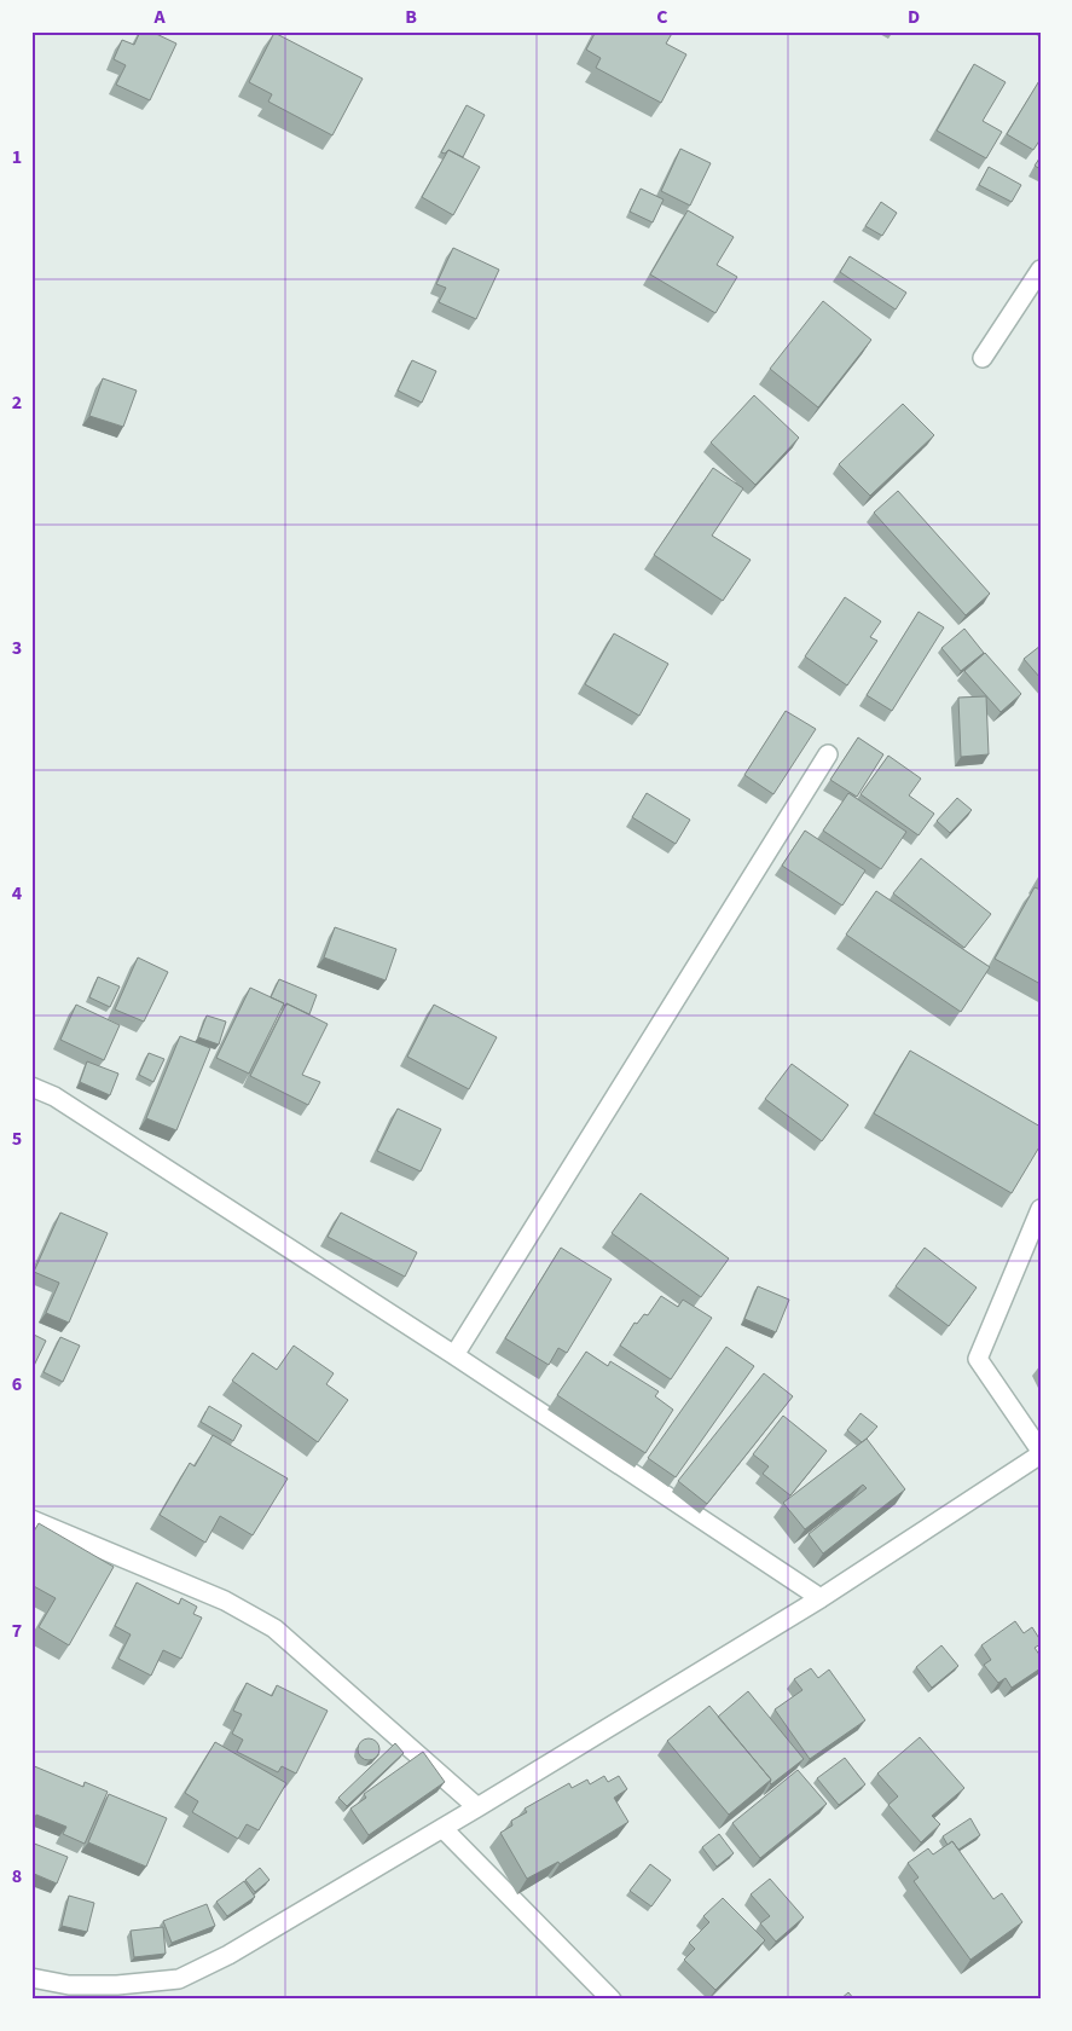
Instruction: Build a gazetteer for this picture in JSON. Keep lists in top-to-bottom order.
{
  "grid": {
    "columns": [
      "A",
      "B",
      "C",
      "D"
    ],
    "rows": [
      "1",
      "2",
      "3",
      "4",
      "5",
      "6",
      "7",
      "8"
    ]
  }
}
